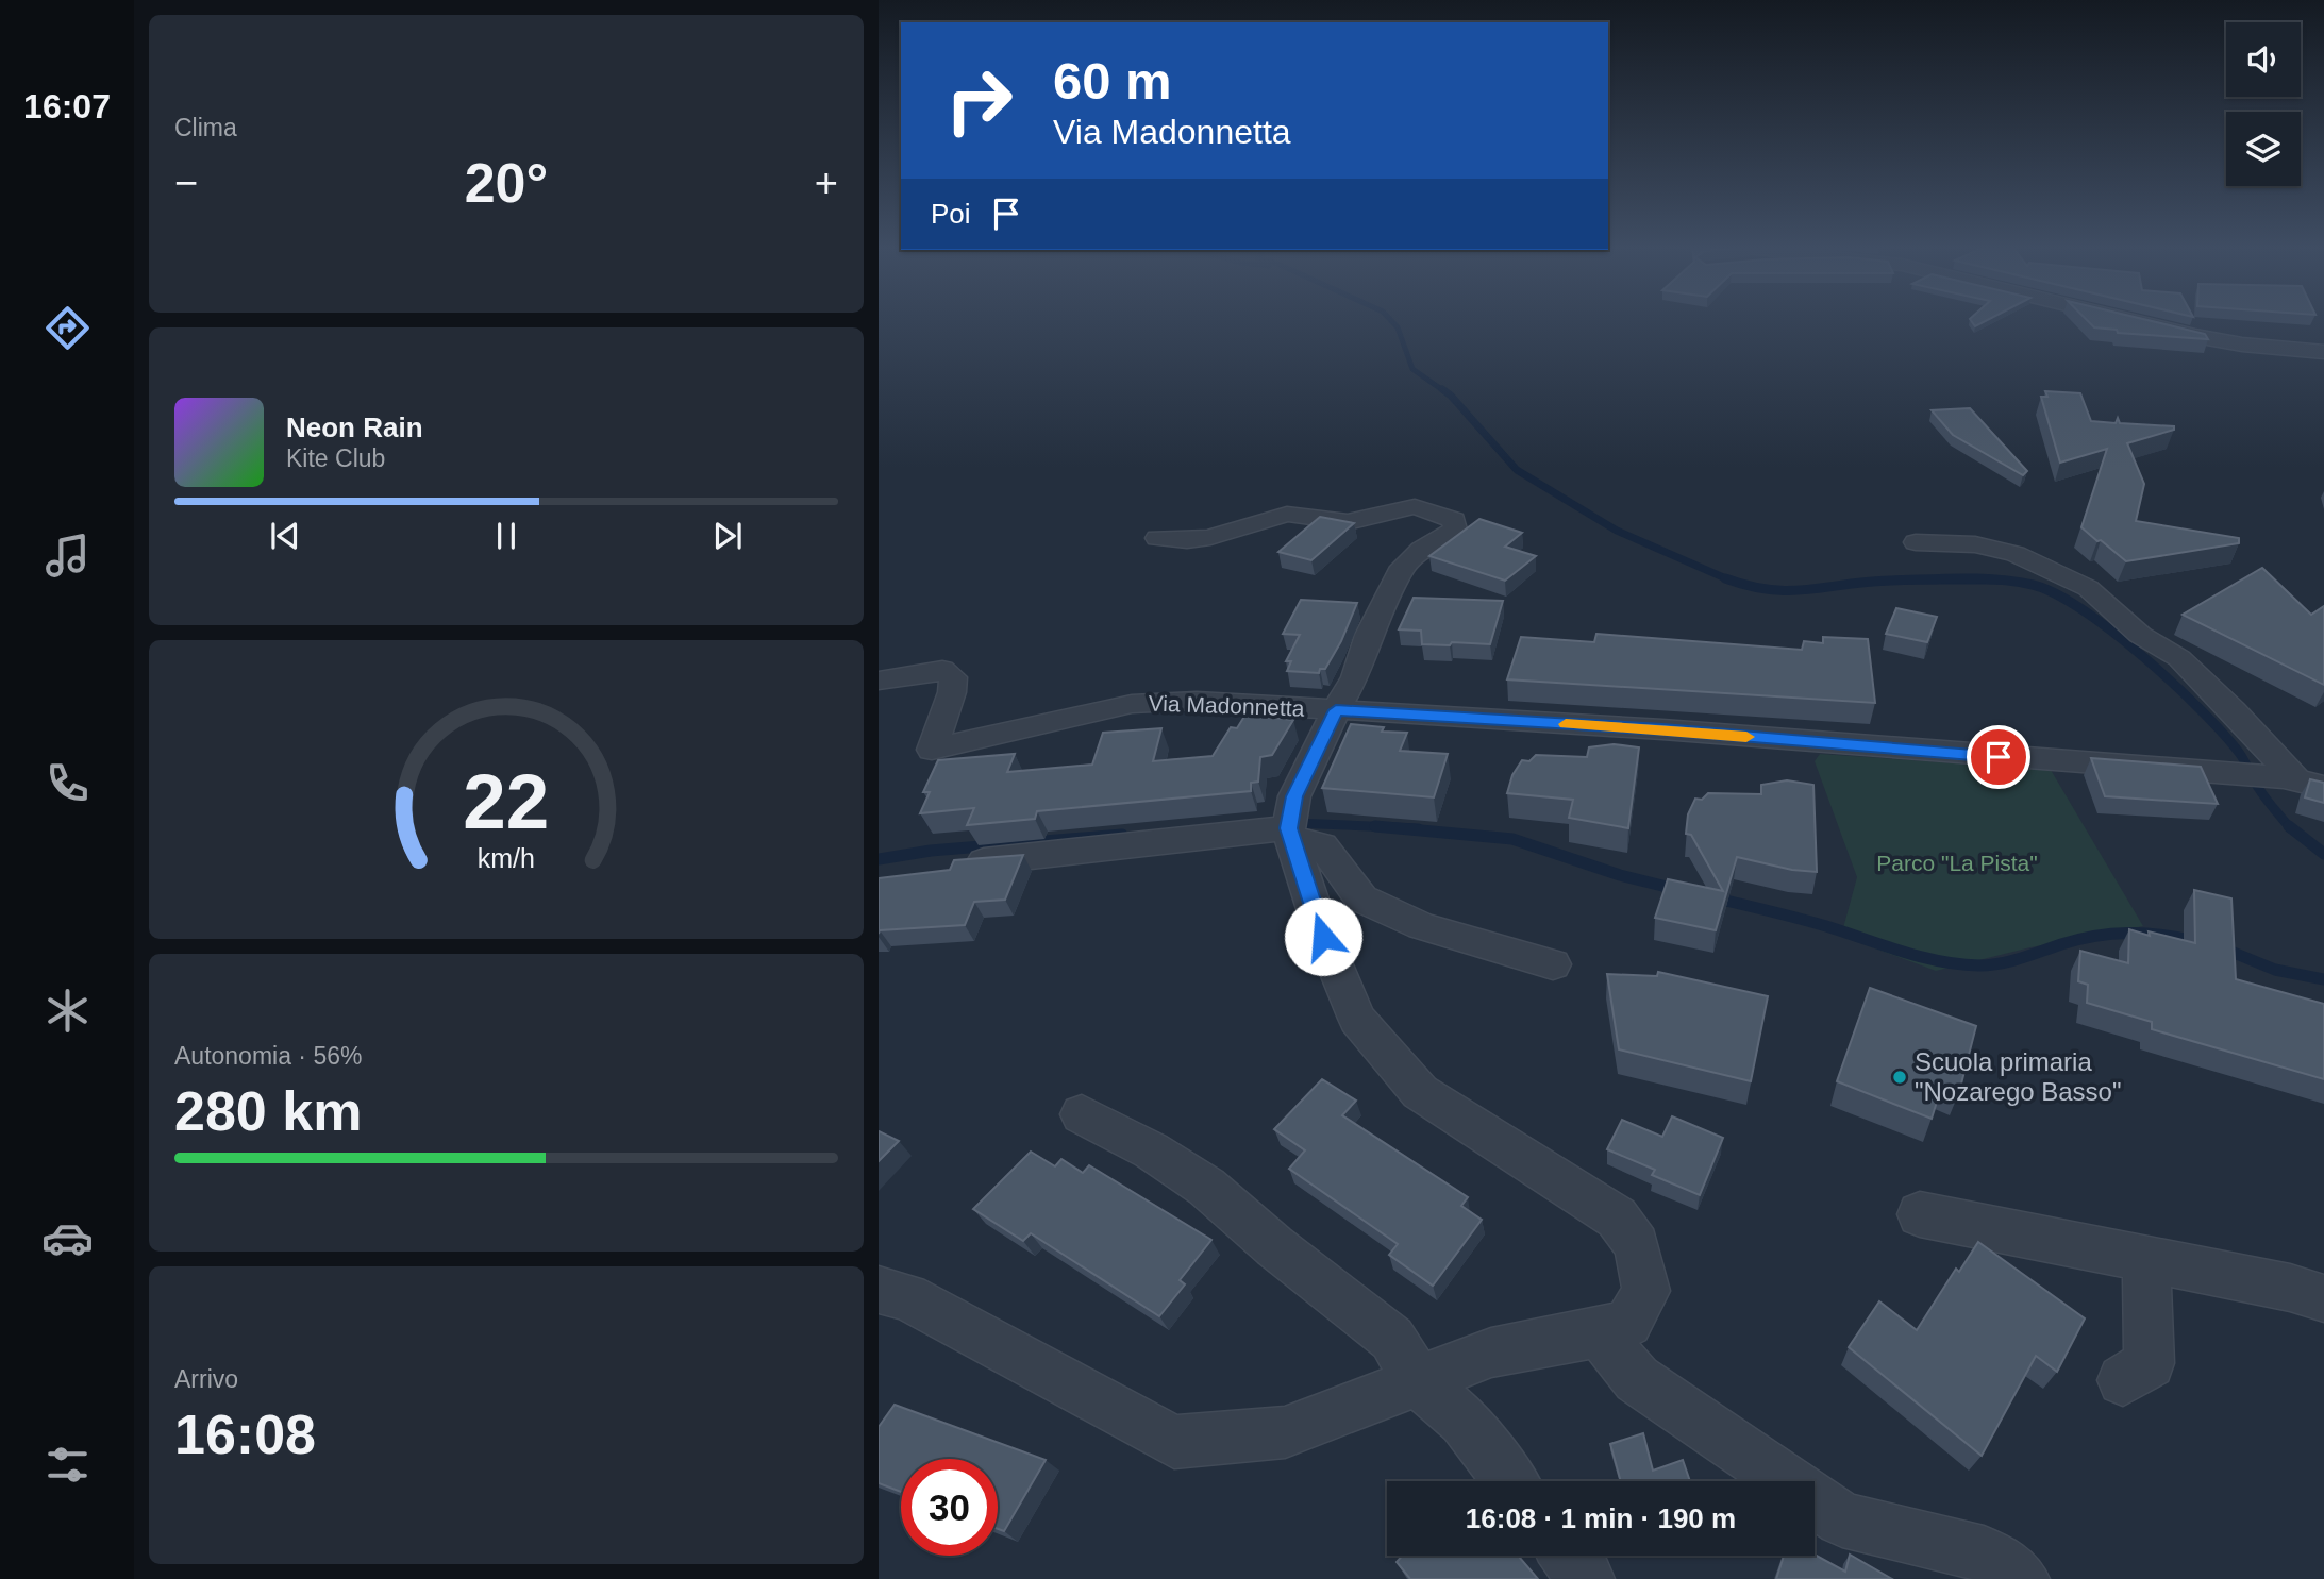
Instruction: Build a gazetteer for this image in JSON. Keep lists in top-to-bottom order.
{
  "streets": {
    "street": ["Via Madonnetta"]
  },
  "parks": ["Parco \"La Pista\""],
  "places": ["Scuola primaria \"Nozarego Basso\""],
  "page": {
    "tabs": "16:07",
    "tile": [
      "Clima",
      ["Autonomia · 56%", "280 km"],
      ["Arrivo", "16:08"]
    ],
    "turn": ["60 m", "Via Madonnetta"],
    "heat": ["−", "20°", "+"],
    "then": "Poi",
    "song": ["Neon Rain", "Kite Club"],
    "limit": "30",
    "trip": "16:08 · 1 min · 190 m",
    "gauge": ["22", "km/h"]
  }
}
